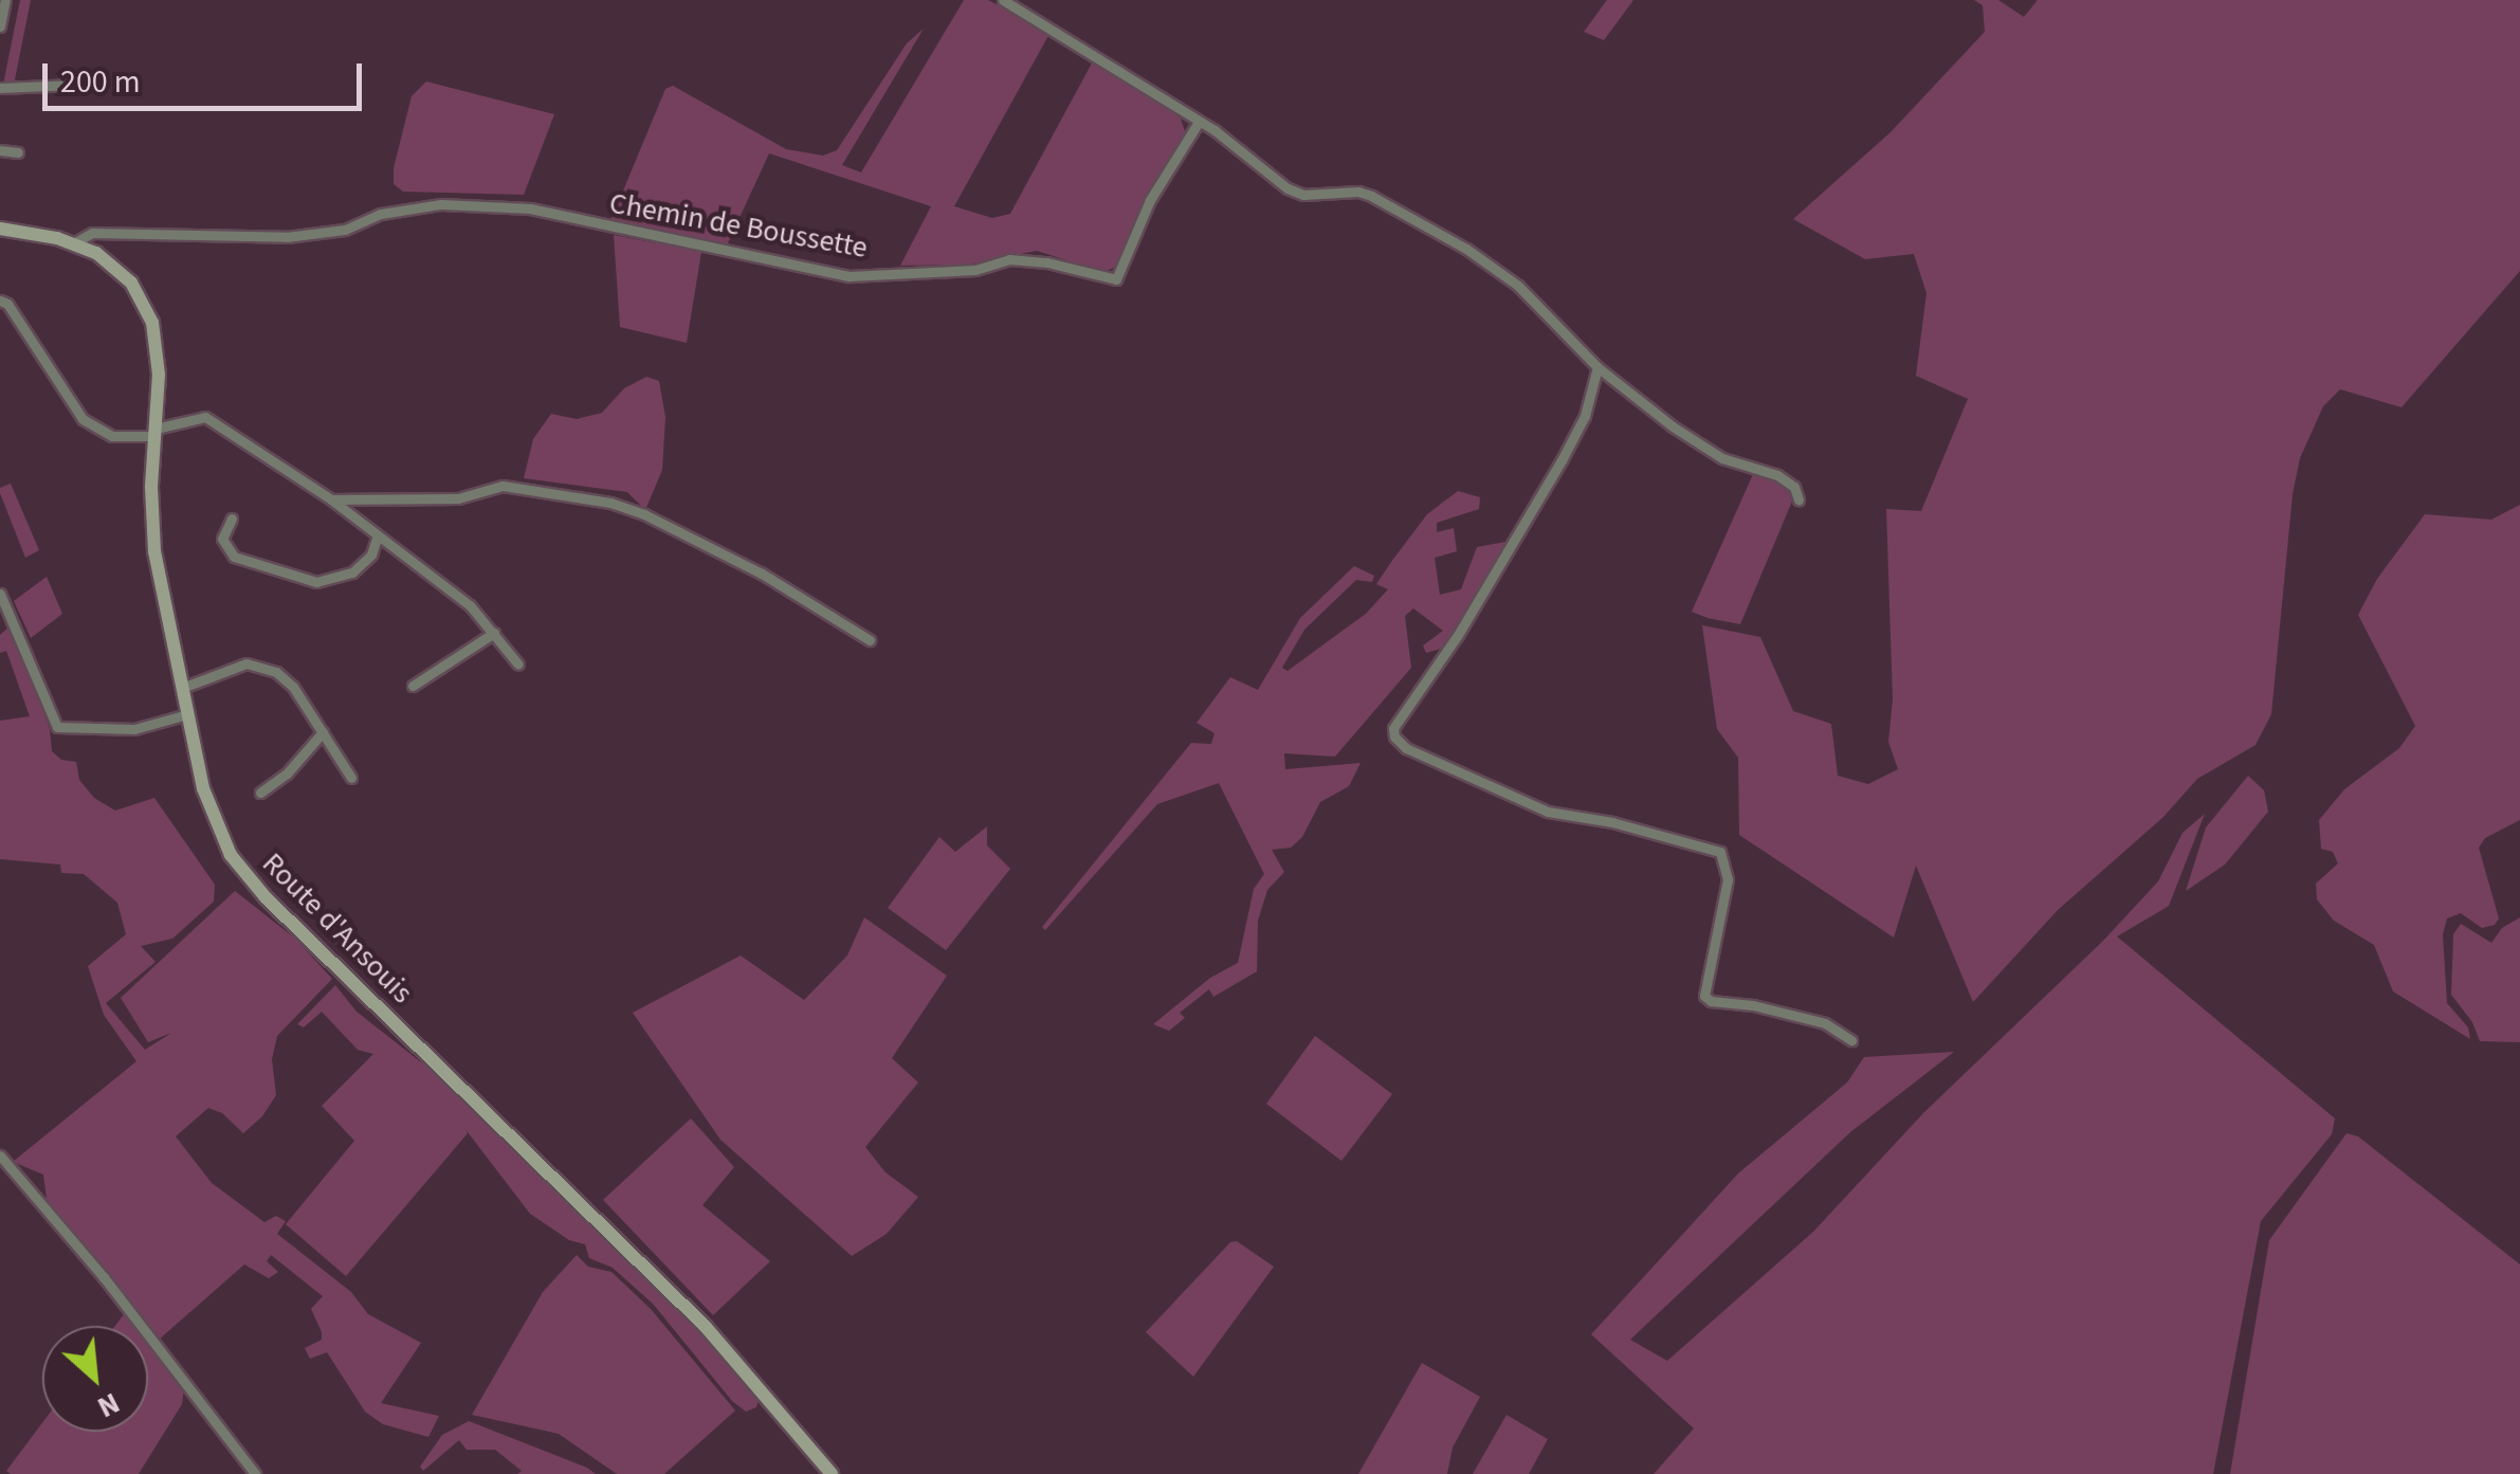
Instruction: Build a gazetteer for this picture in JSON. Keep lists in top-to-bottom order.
{
  "streets": {
    "street": ["Chemin de Boussette", "Route d'Ansouis"]
  },
  "crossings": [
    ["Chemin de Boussette", "Route d'Ansouis"]
  ],
  "scale_bar": "200 m",
  "north": "bottom right"
}
